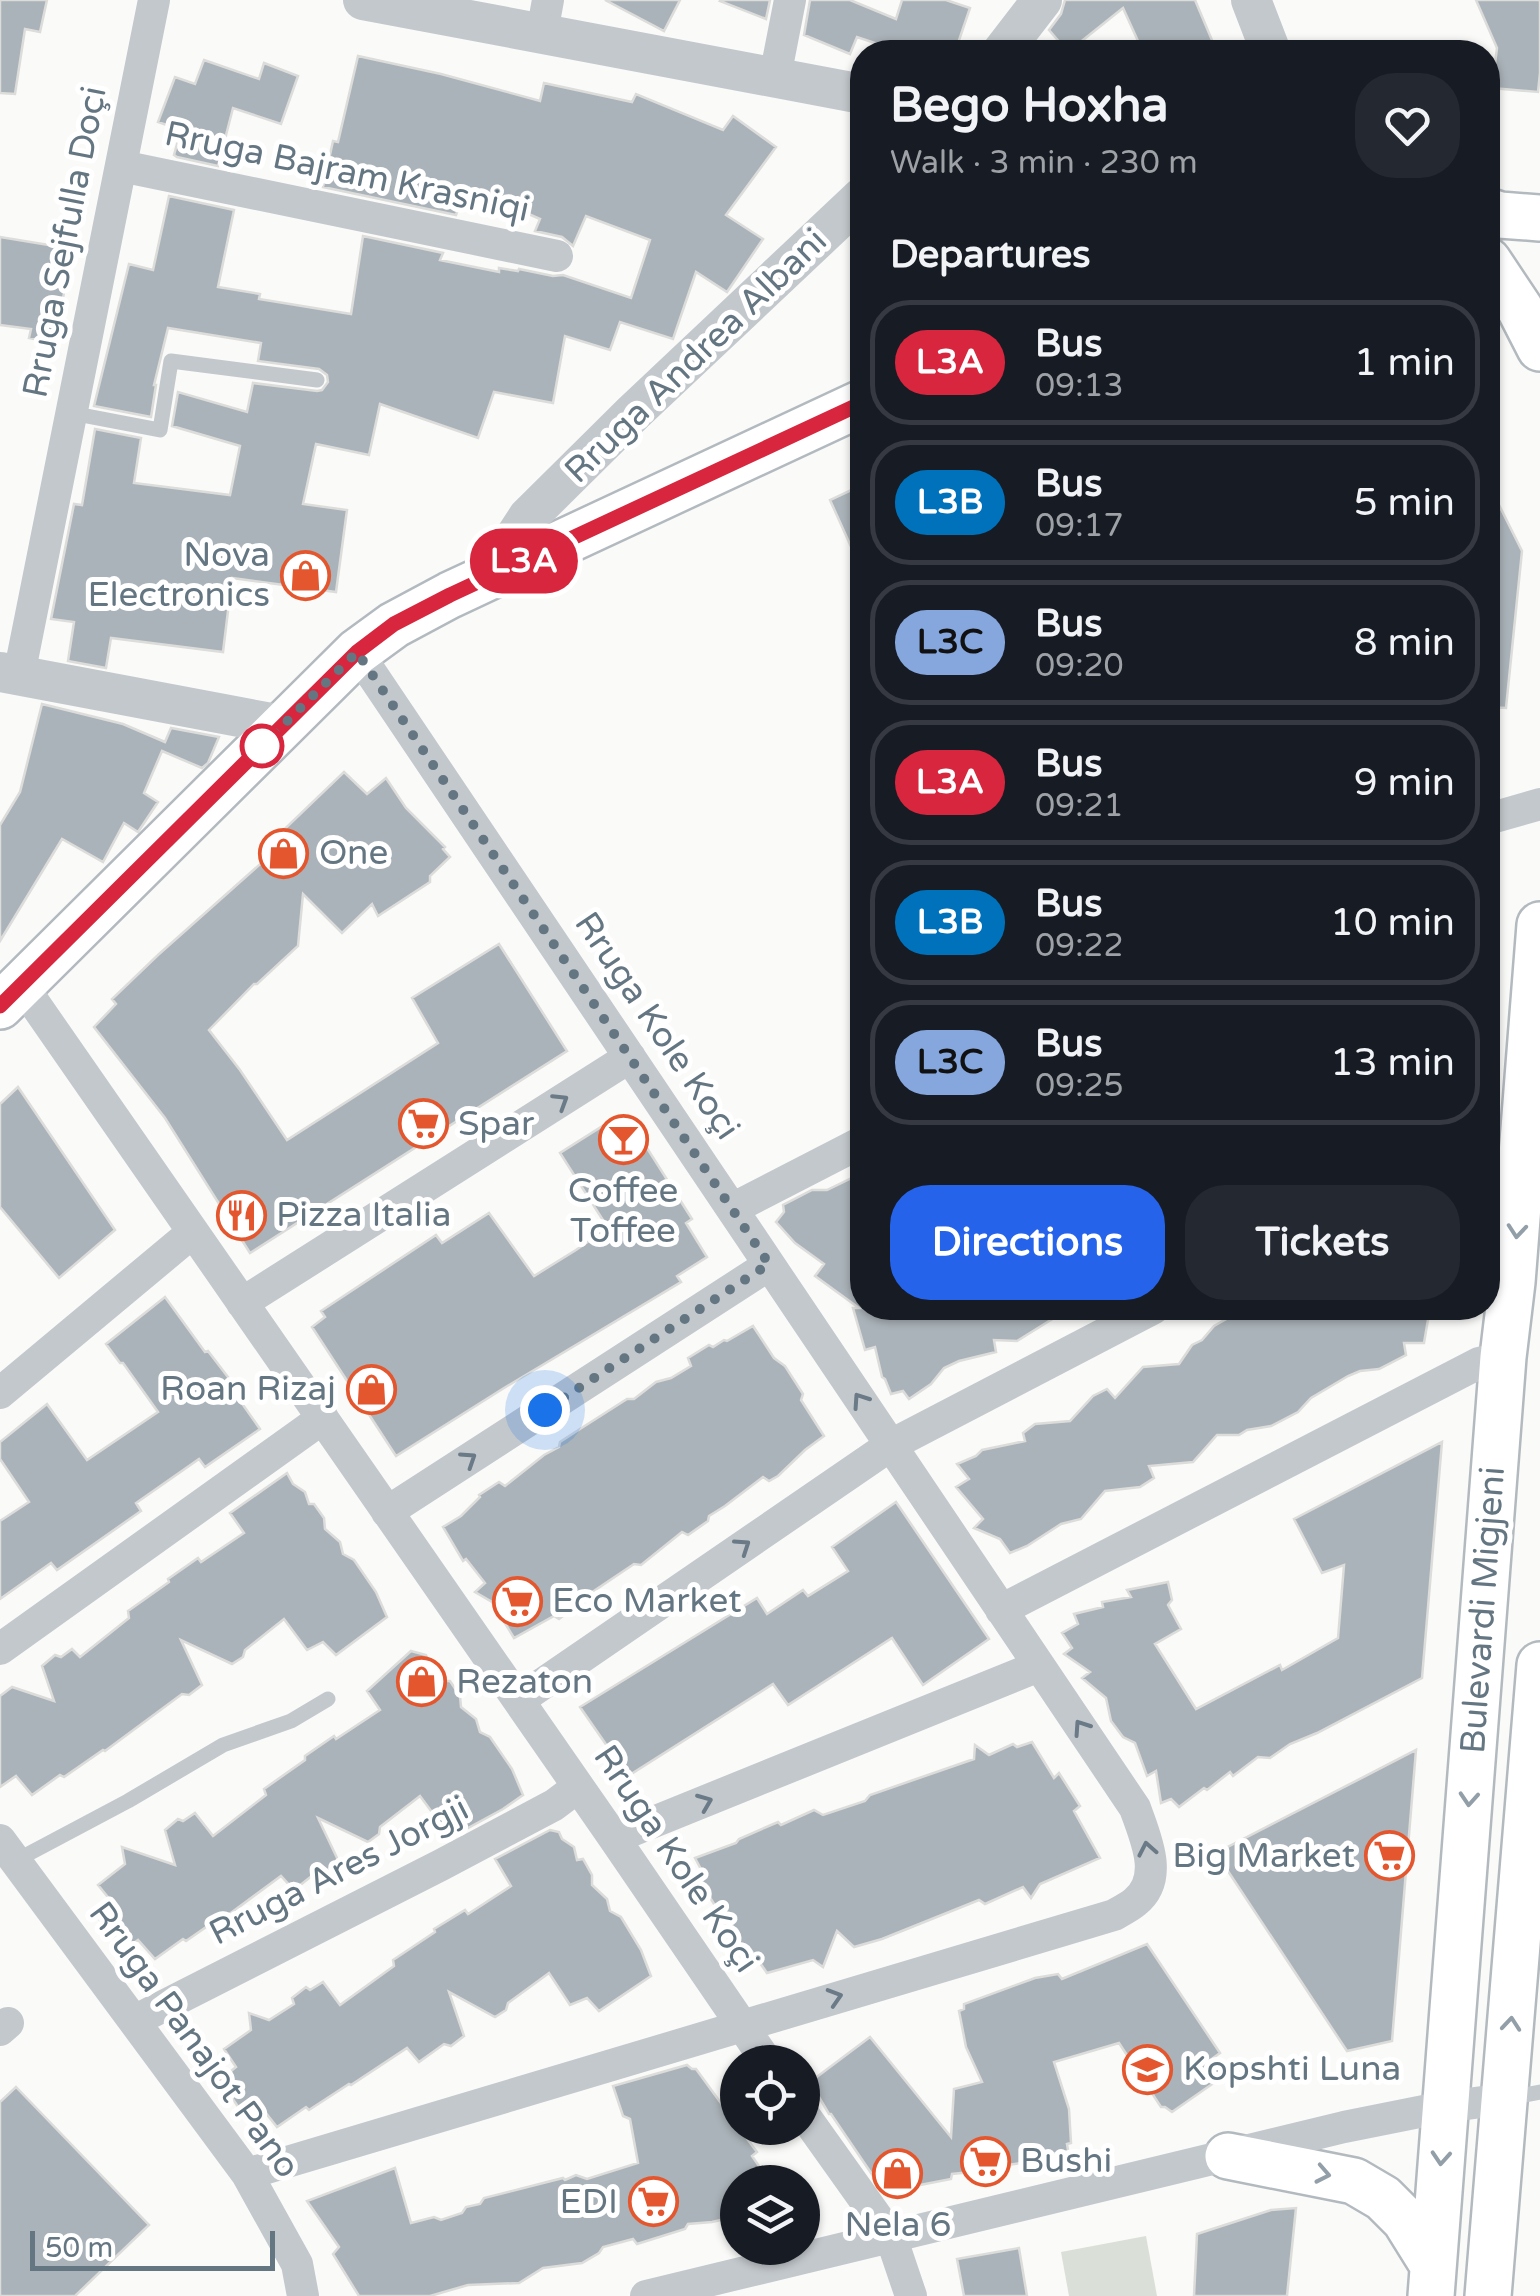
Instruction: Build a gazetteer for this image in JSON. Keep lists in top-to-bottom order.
{
  "streets": {
    "main road": ["Bulevardi Migjeni"],
    "street": [
      "Rruga Bajram Krasniqi",
      "Rruga Sejfulla Doçi",
      "Rruga Andrea Albani",
      "Rruga Kole Koçi",
      "Rruga Ares Jorgji",
      "Rruga Panajot Pano"
    ]
  },
  "crossings": [
    ["Rruga Bajram Krasniqi", "Rruga Sejfulla Doçi"],
    ["Rruga Kole Koçi", "Rruga Ares Jorgji"],
    ["Rruga Ares Jorgji", "Rruga Panajot Pano"]
  ],
  "places": {
    "shop": [
      "Nova Electronics",
      "One",
      "Roan Rizaj",
      "Rezaton",
      "Nela 6"
    ],
    "supermarket": [
      "Spar",
      "Eco Market",
      "Big Market",
      "Bushi",
      "EDI"
    ],
    "bar": ["Coffee Toffee"],
    "restaurant": ["Pizza Italia"],
    "school or university": ["Kopshti Luna"]
  },
  "lines": ["bus line L3A"],
  "scale_bar": "50 m",
  "page": {
    "on_map": "L3A",
    "heading": [
      ["Bego Hoxha", "Walk · 3 min · 230 m"],
      "Departures"
    ],
    "list": [
      {
        "mark": "L3A",
        "name": "Bus",
        "note": "09:13",
        "value": "1 min"
      },
      {
        "mark": "L3B",
        "name": "Bus",
        "note": "09:17",
        "value": "5 min"
      },
      {
        "mark": "L3C",
        "name": "Bus",
        "note": "09:20",
        "value": "8 min"
      },
      {
        "mark": "L3A",
        "name": "Bus",
        "note": "09:21",
        "value": "9 min"
      },
      {
        "mark": "L3B",
        "name": "Bus",
        "note": "09:22",
        "value": "10 min"
      },
      {
        "mark": "L3C",
        "name": "Bus",
        "note": "09:25",
        "value": "13 min"
      }
    ],
    "buttons": ["Directions", "Tickets"],
    "scale": "50 m"
  }
}
